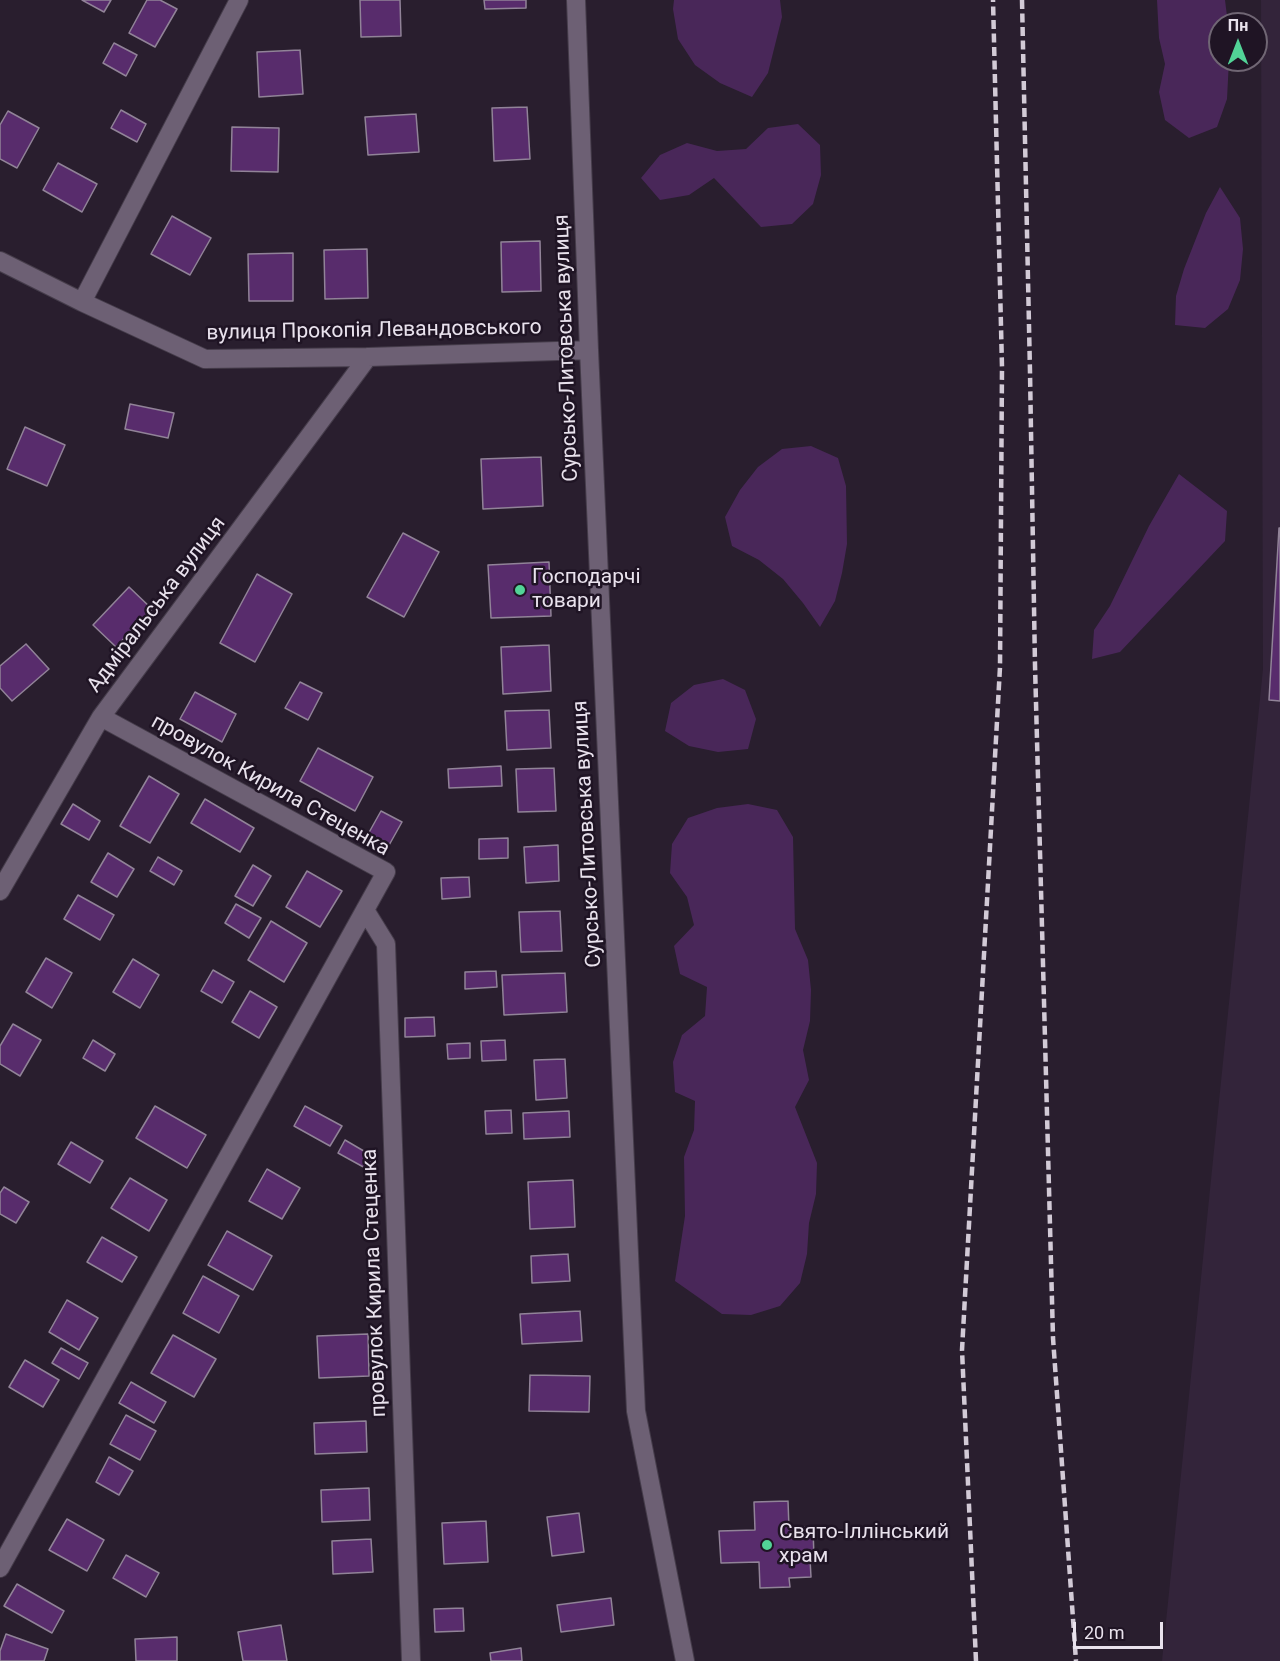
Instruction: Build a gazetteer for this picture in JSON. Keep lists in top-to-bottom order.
{
  "streets": {
    "street": [
      "вулиця Прокопія Левандовського",
      "Сурсько-Литовська вулиця",
      "Адміральська вулиця",
      "провулок Кирила Стеценка"
    ]
  },
  "crossings": [
    ["вулиця Прокопія Левандовського", "Сурсько-Литовська вулиця"],
    ["вулиця Прокопія Левандовського", "Адміральська вулиця"],
    ["Адміральська вулиця", "провулок Кирила Стеценка"]
  ],
  "places": ["Господарчі товари", "Свято-Іллінський храм"],
  "scale_bar": "20 m",
  "north": "top"
}
